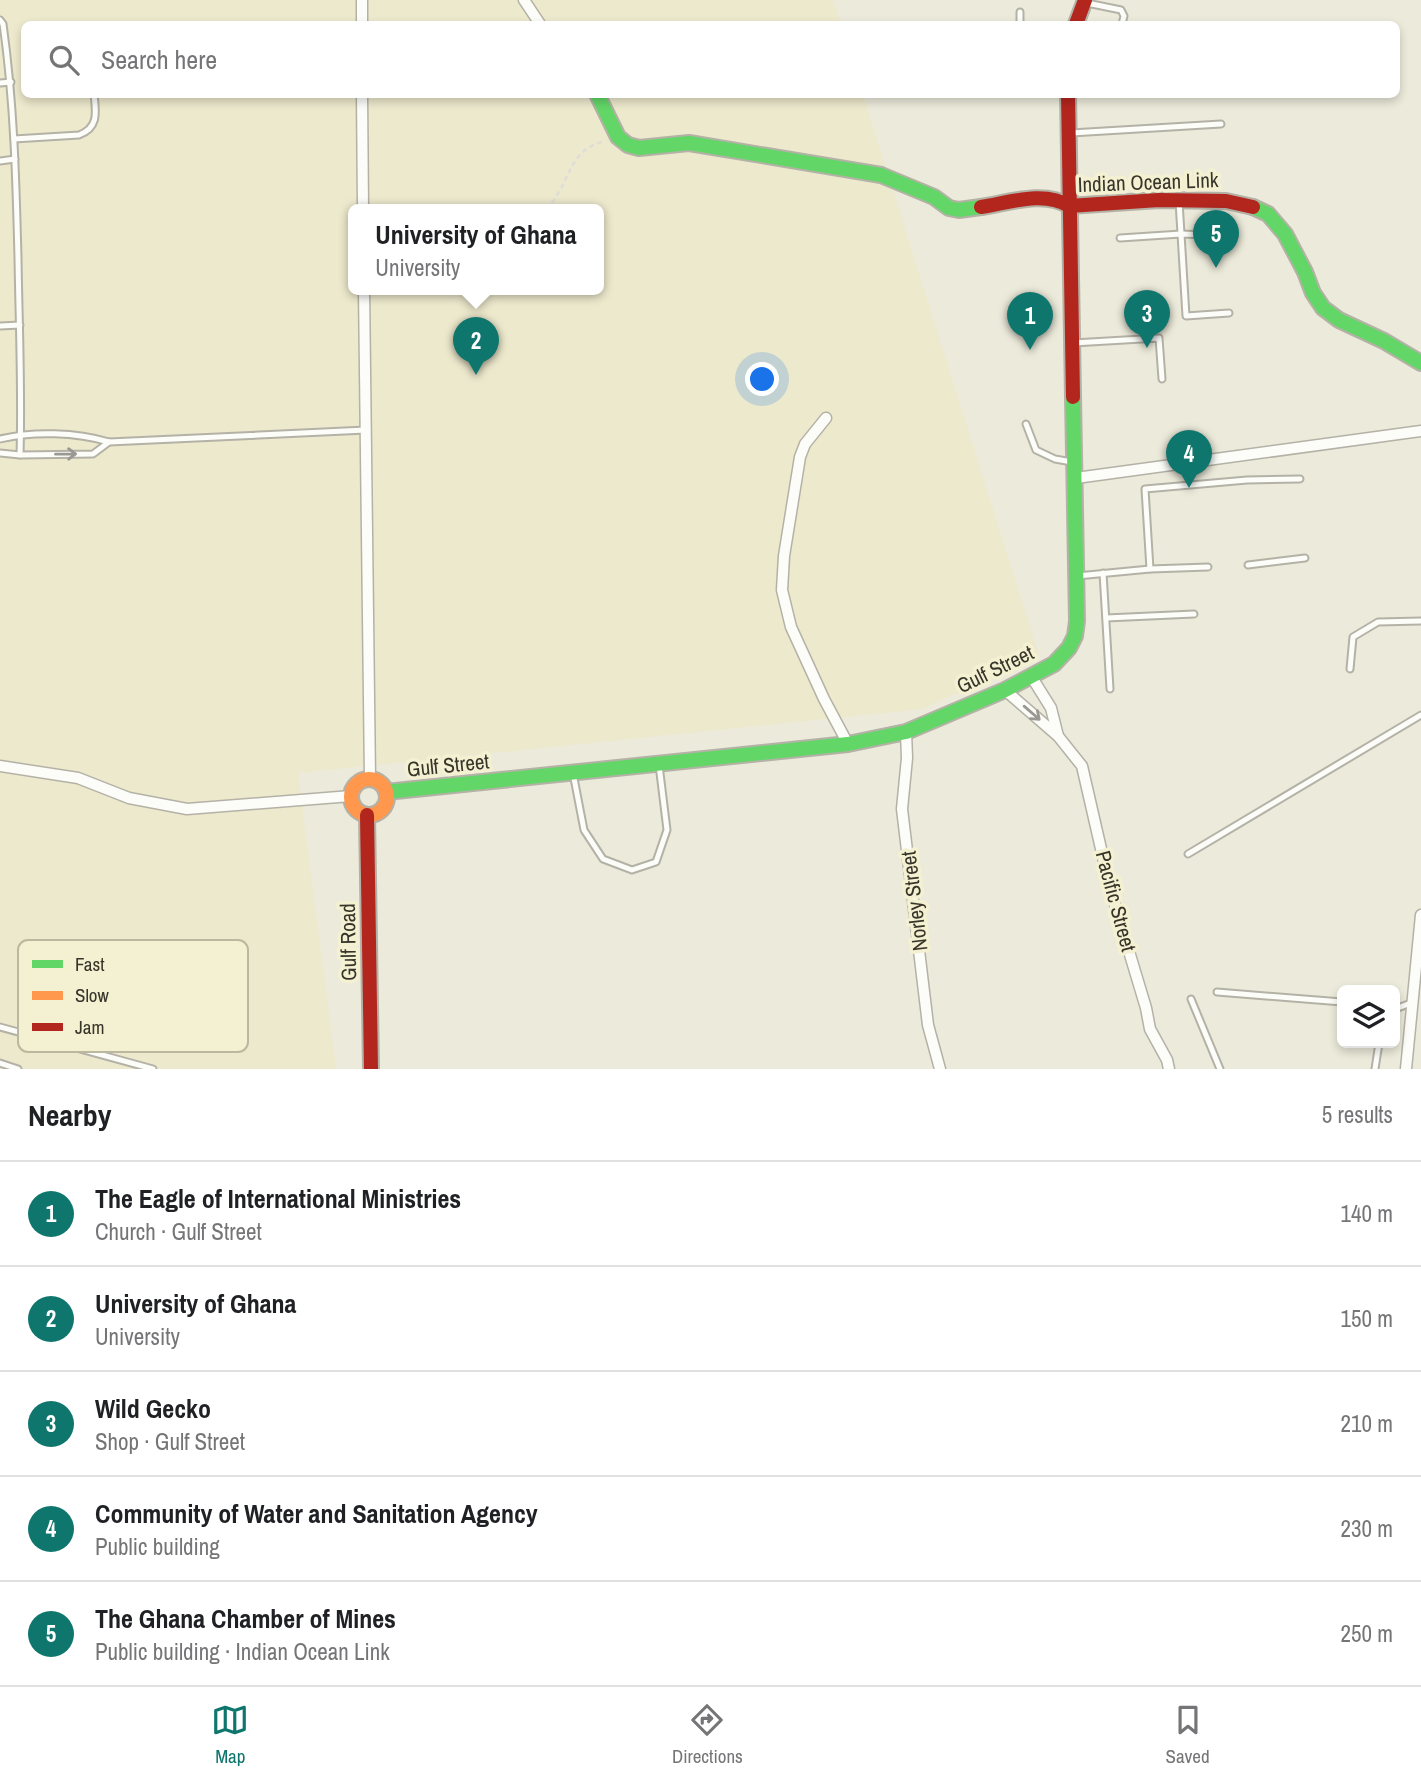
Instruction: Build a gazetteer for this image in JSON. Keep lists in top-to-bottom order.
{
  "streets": {
    "street": [
      "Indian Ocean Link",
      "Gulf Street",
      "Norley Street",
      "Pacific Street",
      "Gulf Road"
    ]
  },
  "crossings": [
    ["Indian Ocean Link", "Gulf Street"],
    ["Gulf Street", "Norley Street"],
    ["Gulf Street", "Pacific Street"],
    ["Gulf Street", "Gulf Road"]
  ],
  "legend": ["Fast", "Slow", "Jam"],
  "page": {
    "search": "Search here",
    "popup": ["University of Ghana", "University"],
    "pins": [
      "5",
      "3",
      "1",
      "2",
      "4"
    ],
    "heading": ["Nearby", "5 results"],
    "list": [
      {
        "mark": "1",
        "name": "The Eagle of International Ministries",
        "note": "Church · Gulf Street",
        "value": "140 m"
      },
      {
        "mark": "2",
        "name": "University of Ghana",
        "note": "University",
        "value": "150 m"
      },
      {
        "mark": "3",
        "name": "Wild Gecko",
        "note": "Shop · Gulf Street",
        "value": "210 m"
      },
      {
        "mark": "4",
        "name": "Community of Water and Sanitation Agency",
        "note": "Public building",
        "value": "230 m"
      },
      {
        "mark": "5",
        "name": "The Ghana Chamber of Mines",
        "note": "Public building · Indian Ocean Link",
        "value": "250 m"
      }
    ],
    "nav": ["Map", "Directions", "Saved"]
  }
}
